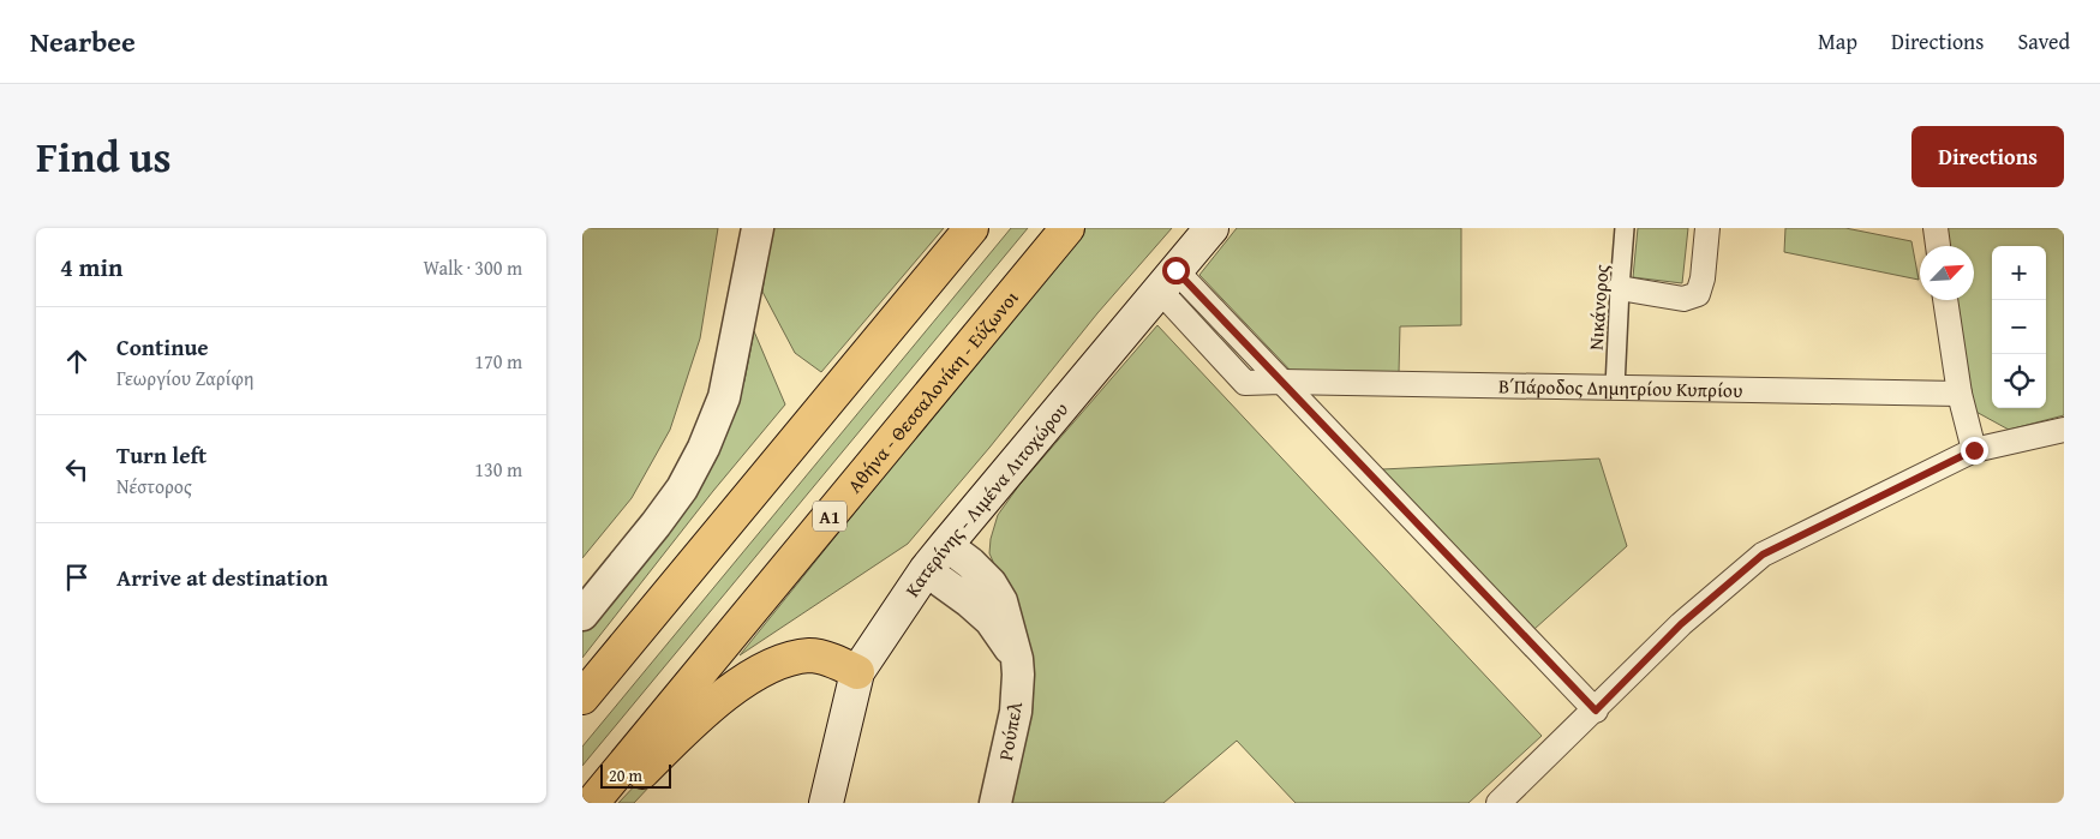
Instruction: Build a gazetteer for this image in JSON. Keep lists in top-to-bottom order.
{
  "streets": {
    "highway": ["Αθήνα - Θεσσαλονίκη - Εύζωνοι", "Α1"],
    "main road": ["Κατερίνης - Λιμένα Λιτοχώρου"],
    "street": ["Νικάνορος", "Β΄ Πάροδος Δημητρίου Κυπρίου", "Ρούπελ"]
  },
  "crossings": [
    ["Νικάνορος", "Β΄ Πάροδος Δημητρίου Κυπρίου"],
    ["Β΄ Πάροδος Δημητρίου Κυπρίου", "Κατερίνης - Λιμένα Λιτοχώρου"],
    ["Κατερίνης - Λιμένα Λιτοχώρου", "Ρούπελ"]
  ],
  "scale_bar": "20 m",
  "north": "top right",
  "page": {
    "header": "Nearbee",
    "nav": ["Map", "Directions", "Saved"],
    "title": "Find us",
    "buttons": "Directions",
    "heading": ["4 min", "Walk · 300 m"],
    "map_buttons": ["+", "−"],
    "list": [
      ["Continue", "Γεωργίου Ζαρίφη", "170 m"],
      ["Turn left", "Νέστορος", "130 m"],
      "Arrive at destination"
    ],
    "scale": "20 m"
  }
}
